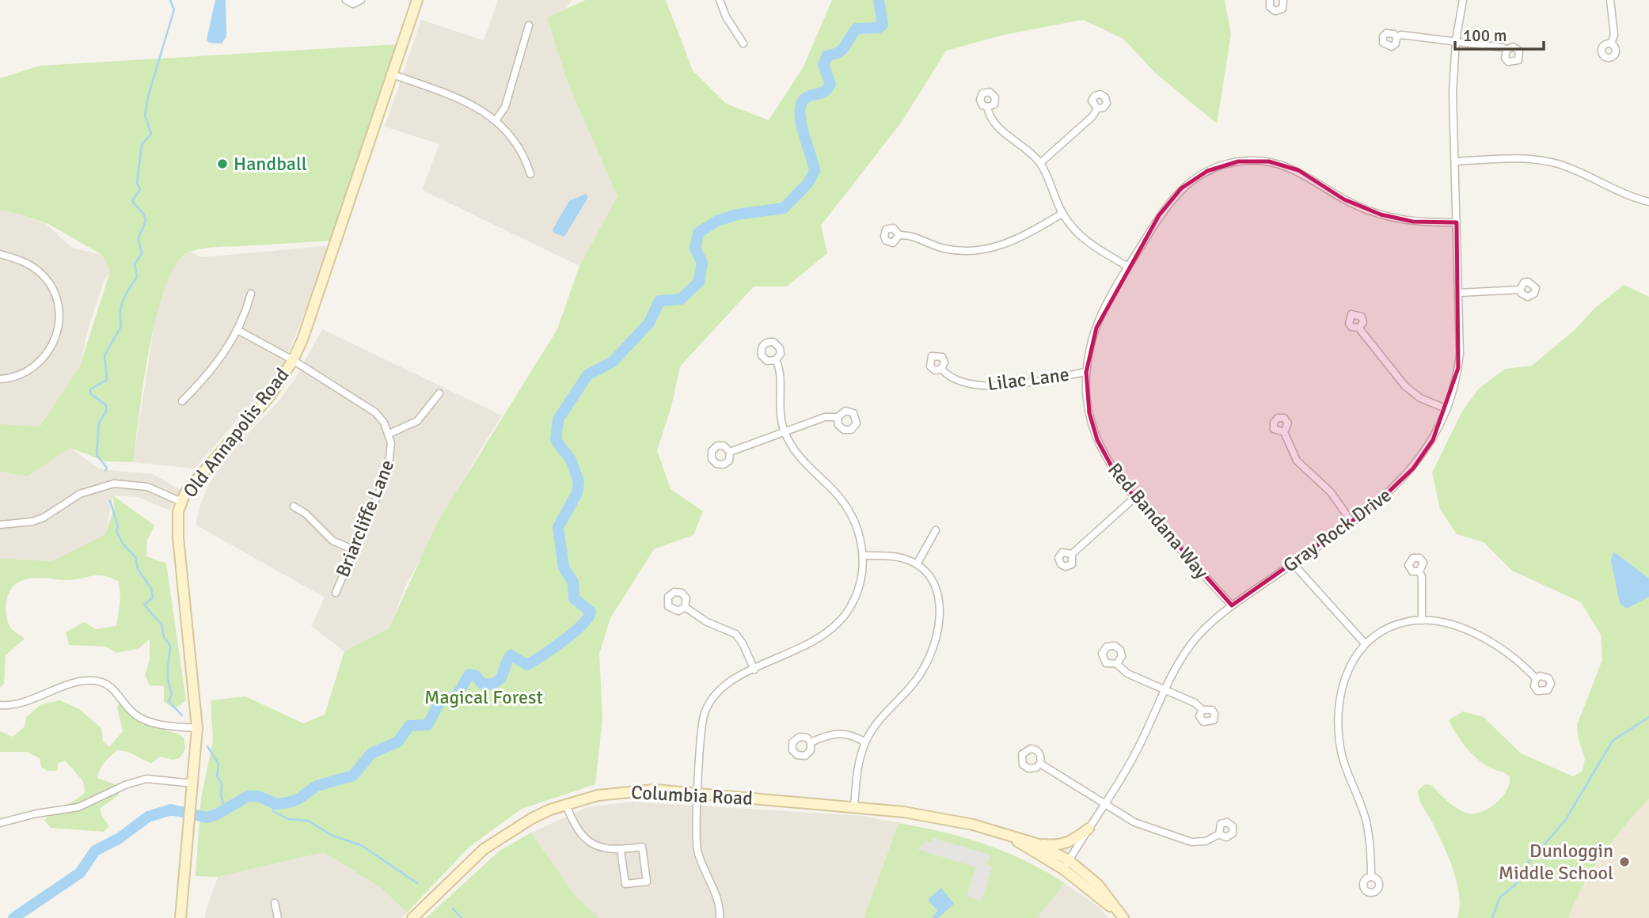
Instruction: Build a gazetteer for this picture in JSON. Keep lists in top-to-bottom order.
{
  "streets": {
    "street": [
      "Lilac Lane",
      "Old Annapolis Road",
      "Briarcliffe Lane",
      "Red Bandana Way",
      "Gray Rock Drive",
      "Columbia Road"
    ]
  },
  "crossings": [
    ["Lilac Lane", "Red Bandana Way"],
    ["Old Annapolis Road", "Briarcliffe Lane"],
    ["Red Bandana Way", "Gray Rock Drive"],
    ["Gray Rock Drive", "Columbia Road"]
  ],
  "parks": ["Magical Forest"],
  "places": ["Handball", "Dunloggin Middle School"],
  "scale_bar": "100 m"
}
